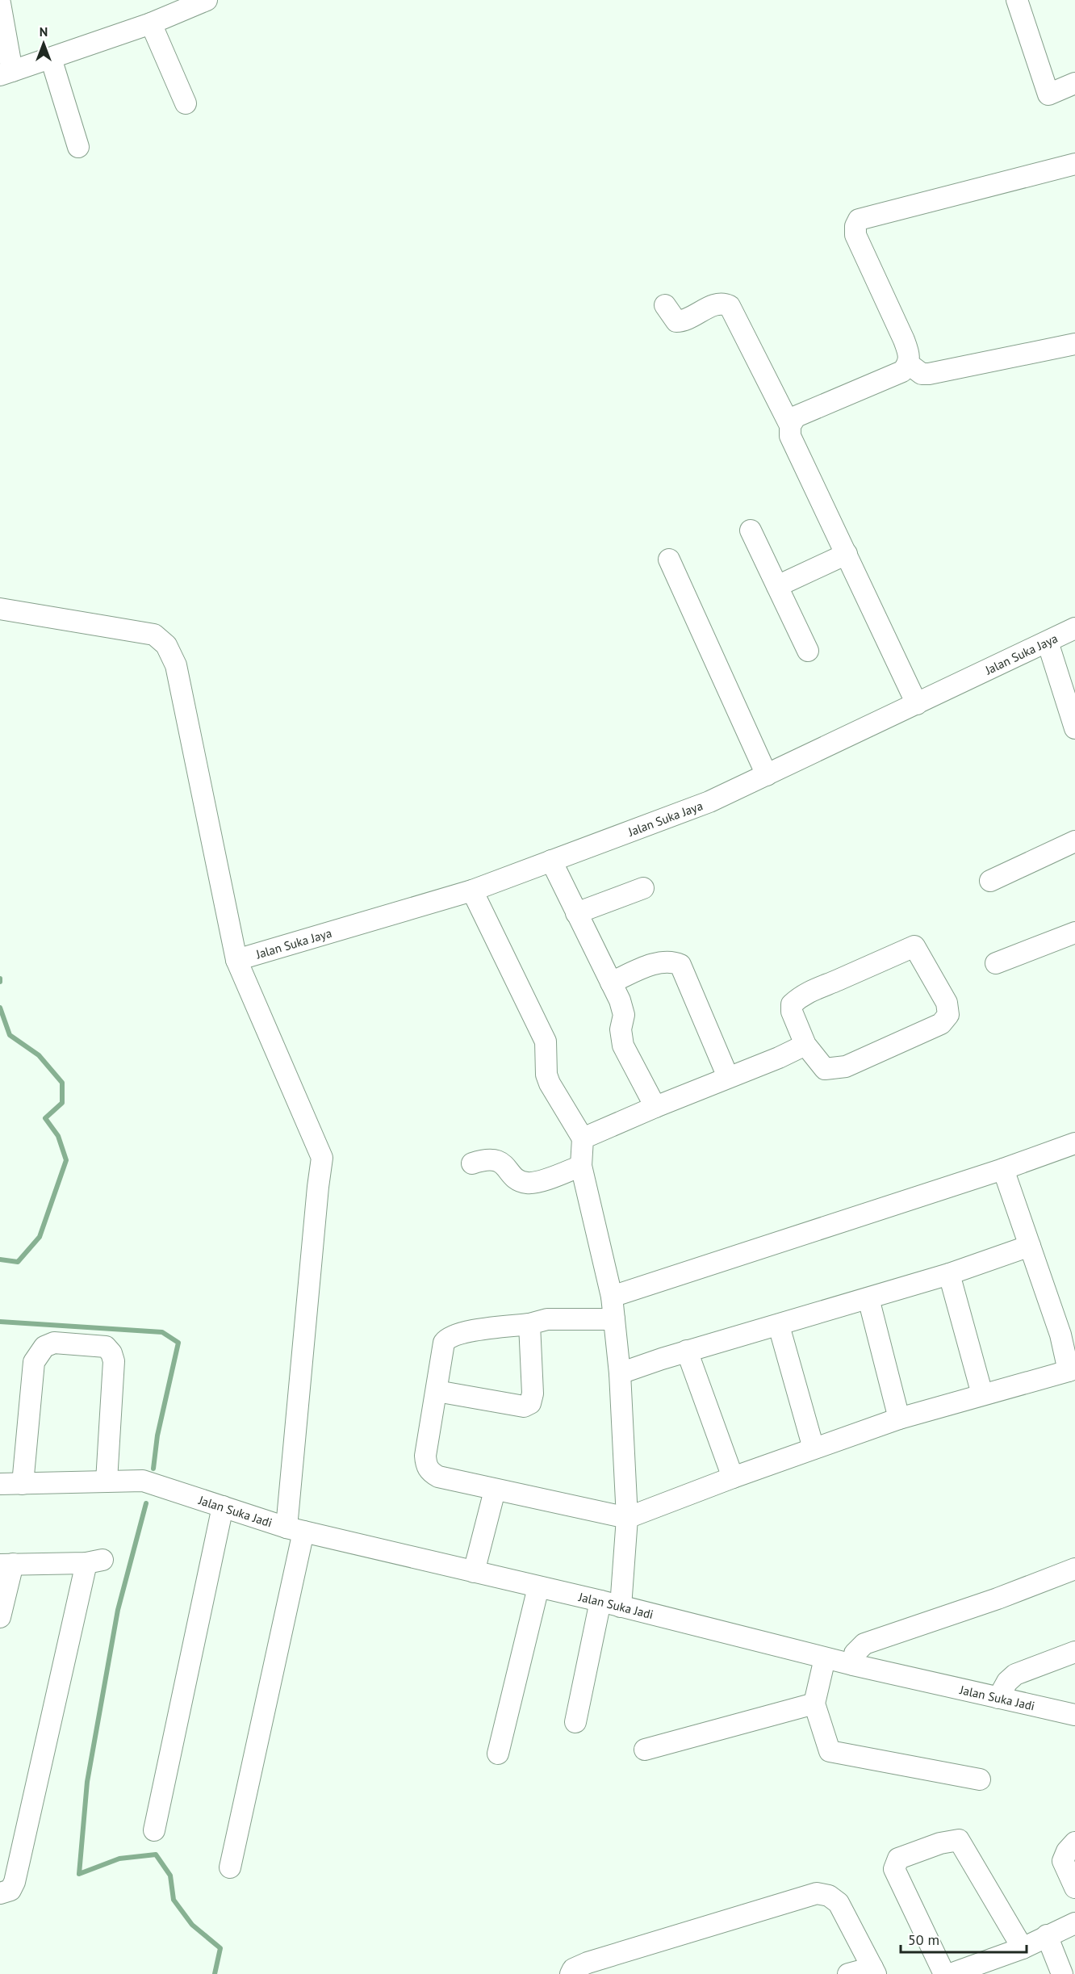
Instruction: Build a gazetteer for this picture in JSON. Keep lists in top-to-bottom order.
{
  "streets": {
    "street": ["Jalan Suka Jaya", "Jalan Suka Jadi"]
  },
  "scale_bar": "50 m",
  "north": "top"
}
